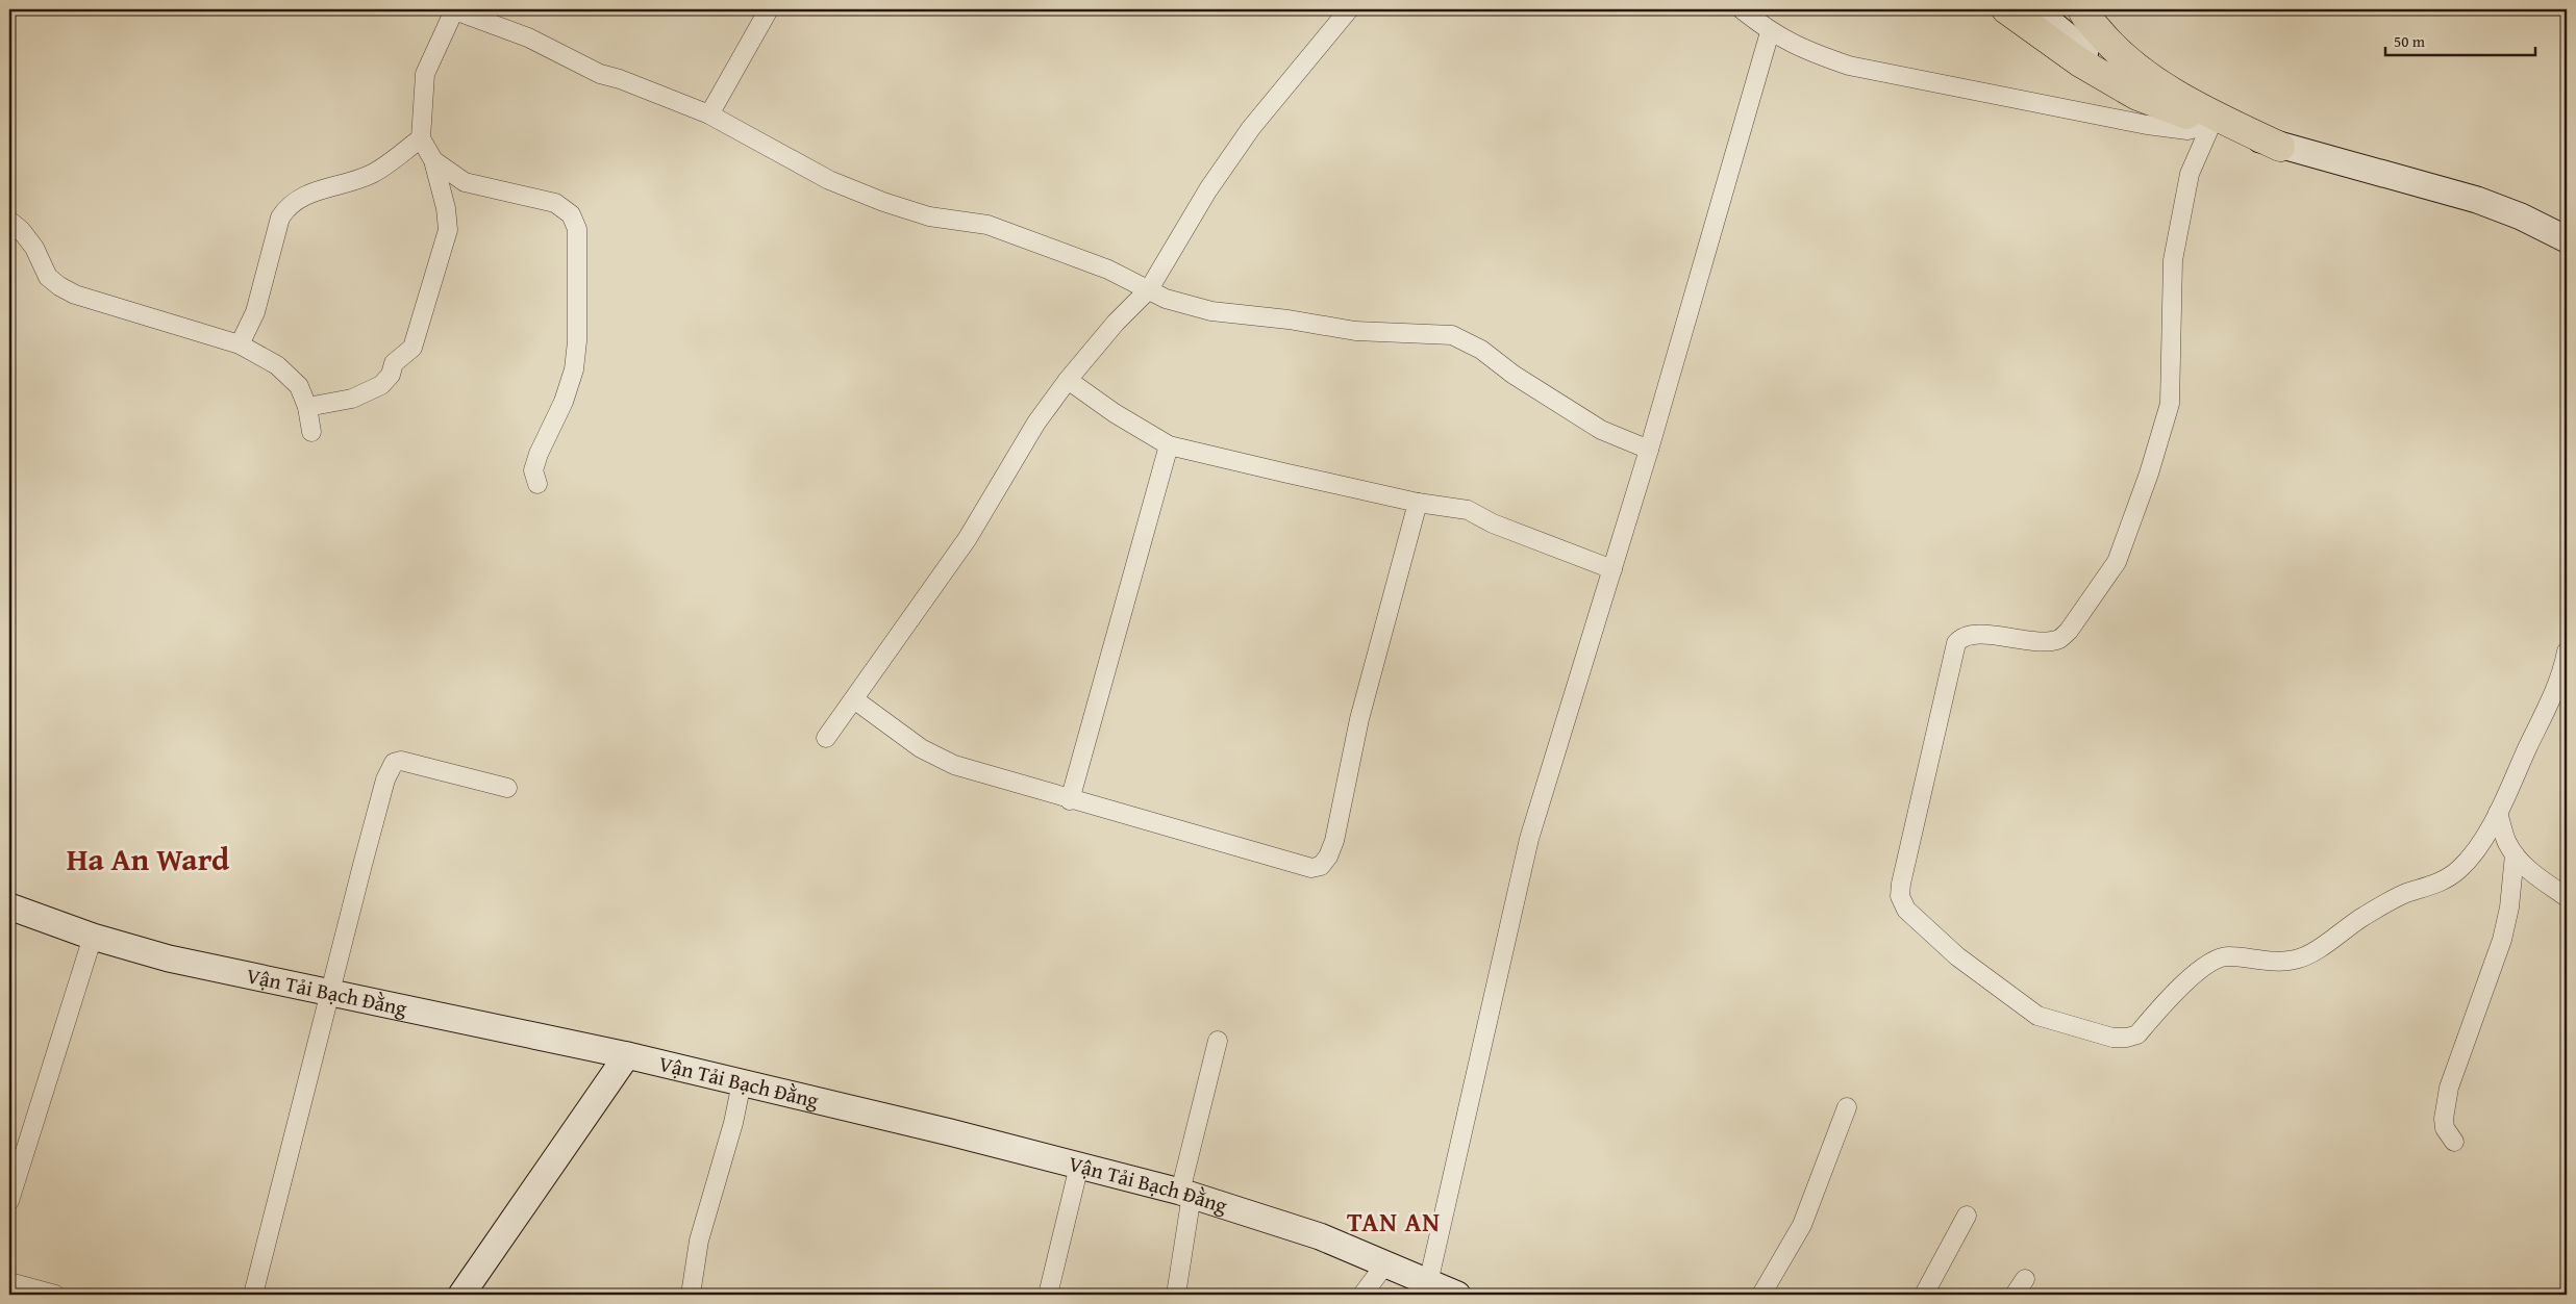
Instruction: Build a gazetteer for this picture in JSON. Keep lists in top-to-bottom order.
{
  "streets": {
    "street": ["Vận Tải Bạch Đằng"]
  },
  "districts": ["Ha An Ward", "TAN AN"],
  "scale_bar": "50 m"
}
